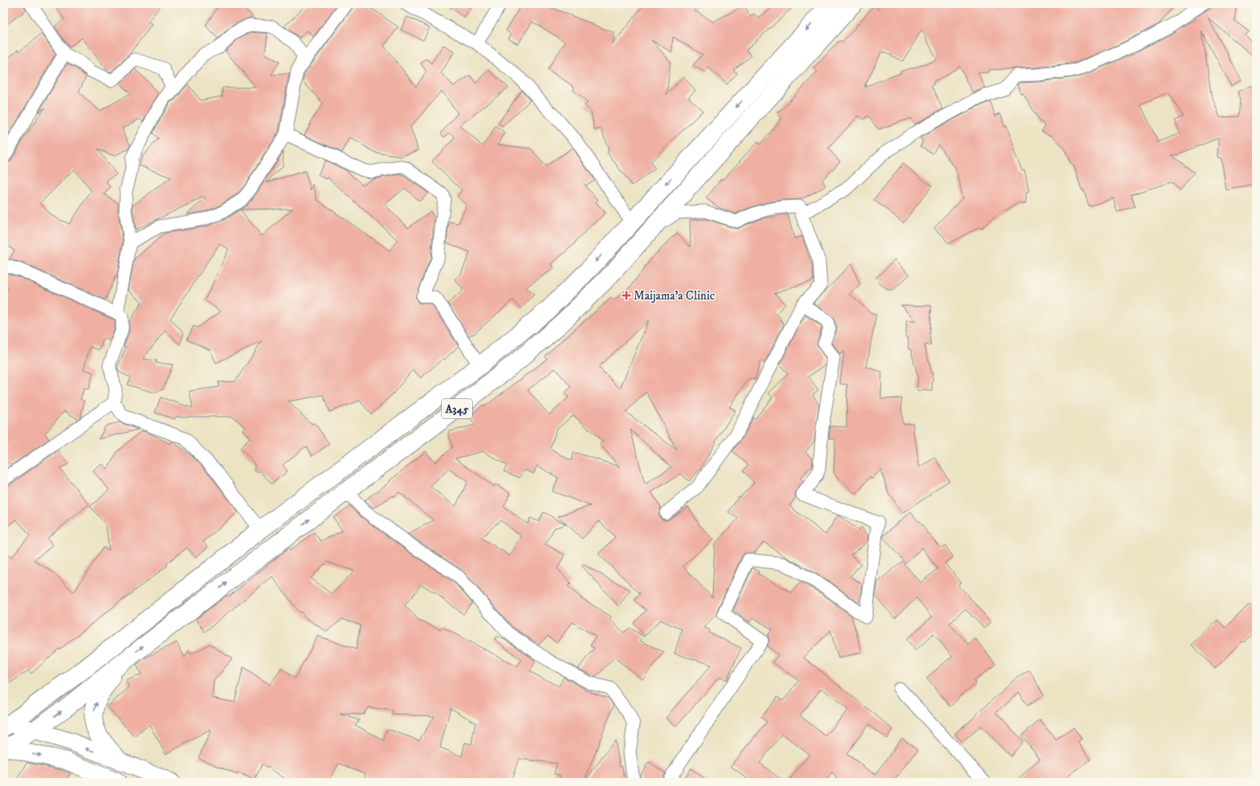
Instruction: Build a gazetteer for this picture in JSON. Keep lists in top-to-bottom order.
{
  "streets": {
    "highway": ["A345"]
  },
  "places": {
    "health": ["Maijama'a Clinic"]
  }
}
